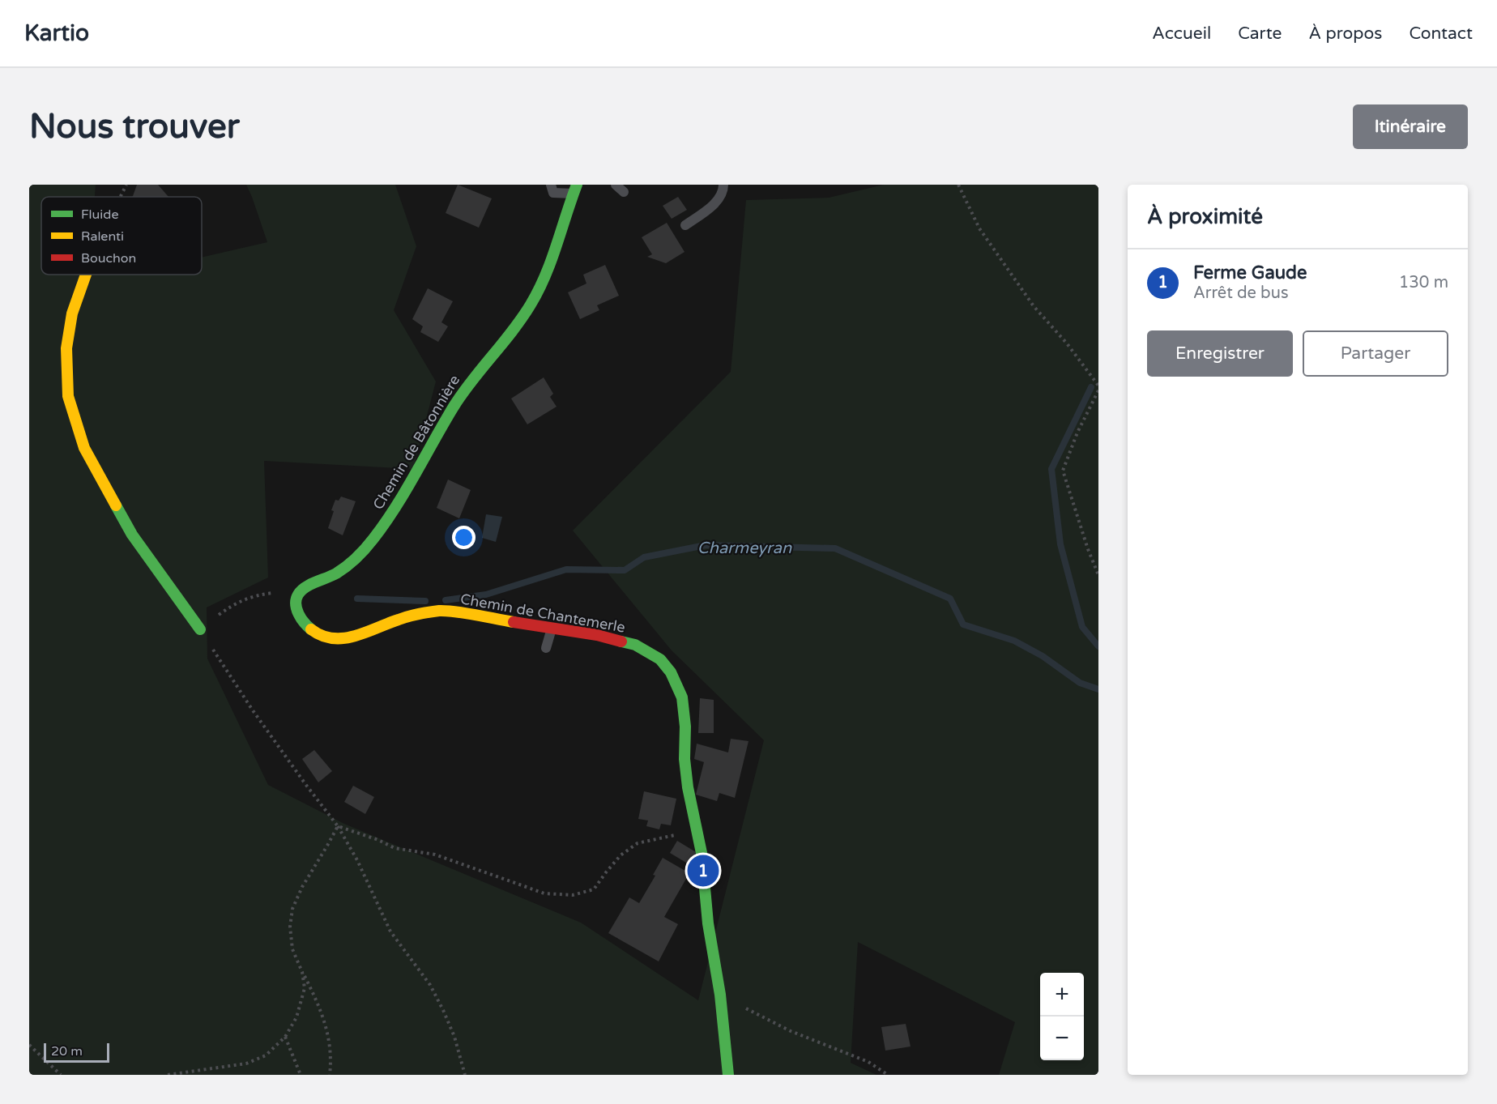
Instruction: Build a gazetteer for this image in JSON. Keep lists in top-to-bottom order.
{
  "streets": {
    "street": ["Chemin de Bâtonnière", "Chemin de Chantemerle"]
  },
  "crossings": [
    ["Chemin de Bâtonnière", "Chemin de Chantemerle"]
  ],
  "water": ["Charmeyran"],
  "legend": ["Fluide", "Ralenti", "Bouchon"],
  "scale_bar": "20 m",
  "page": {
    "header": "Kartio",
    "nav": [
      "Accueil",
      "Carte",
      "À propos",
      "Contact"
    ],
    "buttons": [
      "Itinéraire",
      ["Enregistrer", "Partager"]
    ],
    "title": "Nous trouver",
    "heading": "À proximité",
    "list": [
      {
        "mark": "1",
        "name": "Ferme Gaude",
        "note": "Arrêt de bus",
        "value": "130 m"
      }
    ],
    "pins": "1",
    "map_buttons": ["+", "−"],
    "scale": "20 m"
  }
}
